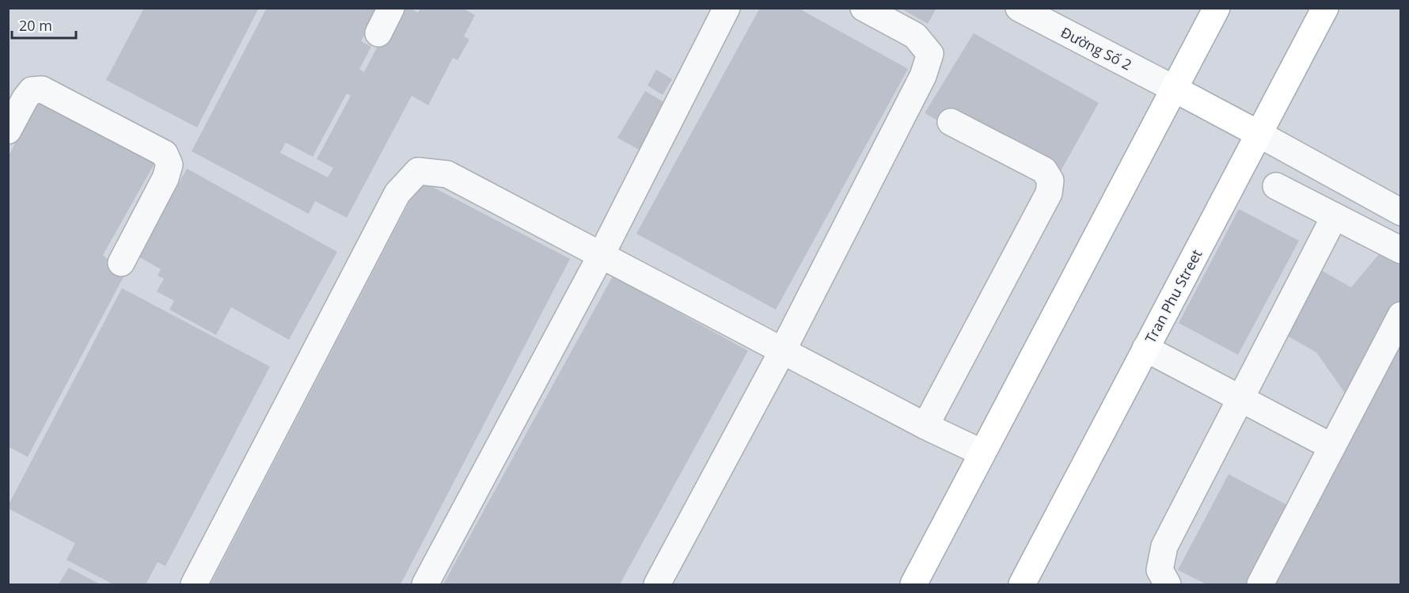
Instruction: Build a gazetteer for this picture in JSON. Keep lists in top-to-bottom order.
{
  "streets": {
    "main road": ["Tran Phu Street"],
    "street": ["Đường Số 2"]
  },
  "scale_bar": "20 m"
}
